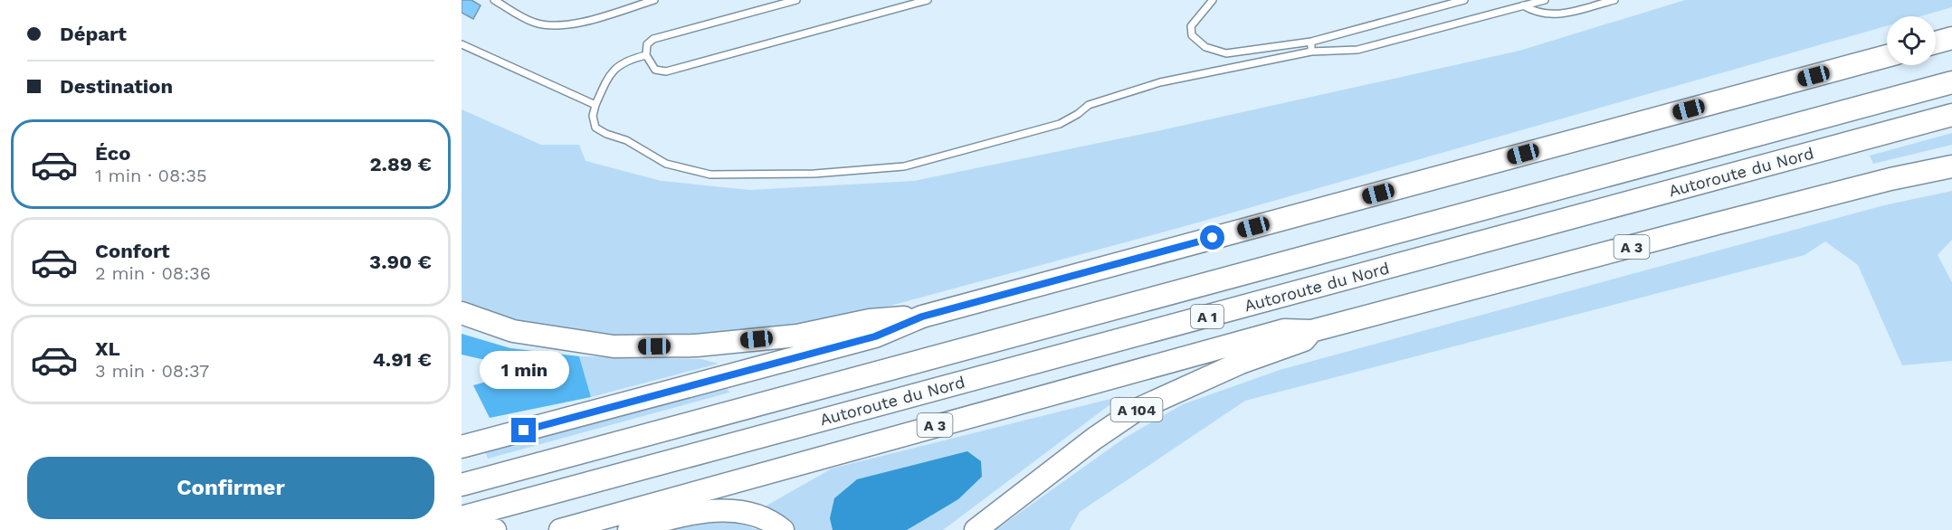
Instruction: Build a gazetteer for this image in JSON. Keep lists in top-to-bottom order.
{
  "streets": {
    "highway": [
      "Autoroute du Nord",
      "A 3",
      "A 1",
      "A 104"
    ]
  },
  "crossings": [
    ["A 3", "A 104"]
  ],
  "page": {
    "banner": ["Départ", "Destination"],
    "list": [
      {
        "name": "Éco",
        "note": "1 min · 08:35",
        "value": "2.89 €"
      },
      {
        "name": "Confort",
        "note": "2 min · 08:36",
        "value": "3.90 €"
      },
      {
        "name": "XL",
        "note": "3 min · 08:37",
        "value": "4.91 €"
      }
    ],
    "bubble": "1 min",
    "buttons": "Confirmer"
  }
}
